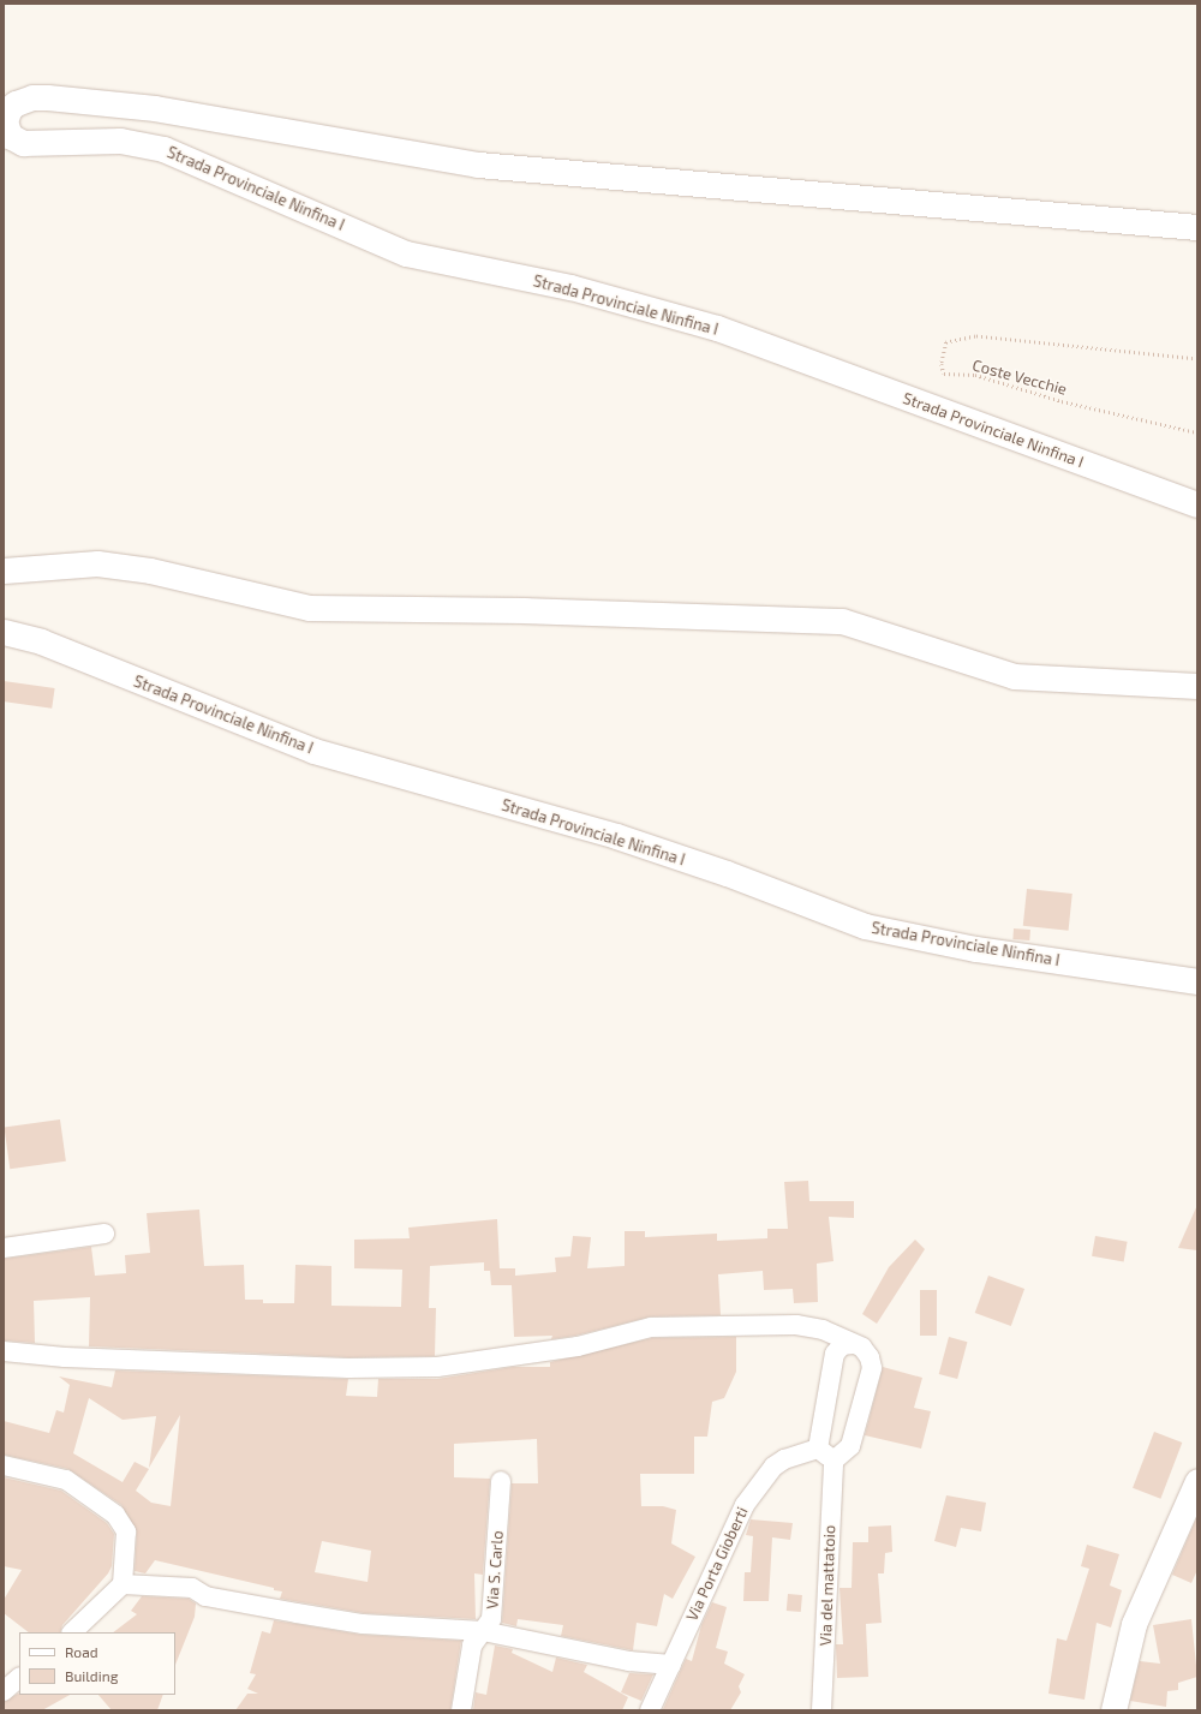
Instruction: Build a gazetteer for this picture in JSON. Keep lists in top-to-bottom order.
{
  "streets": {
    "street": [
      "Strada Provinciale Ninfina I",
      "Via Porta Gioberti",
      "Via S. Carlo",
      "Via del mattatoio"
    ],
    "path": ["Coste Vecchie"]
  },
  "legend": ["Road", "Building"]
}
